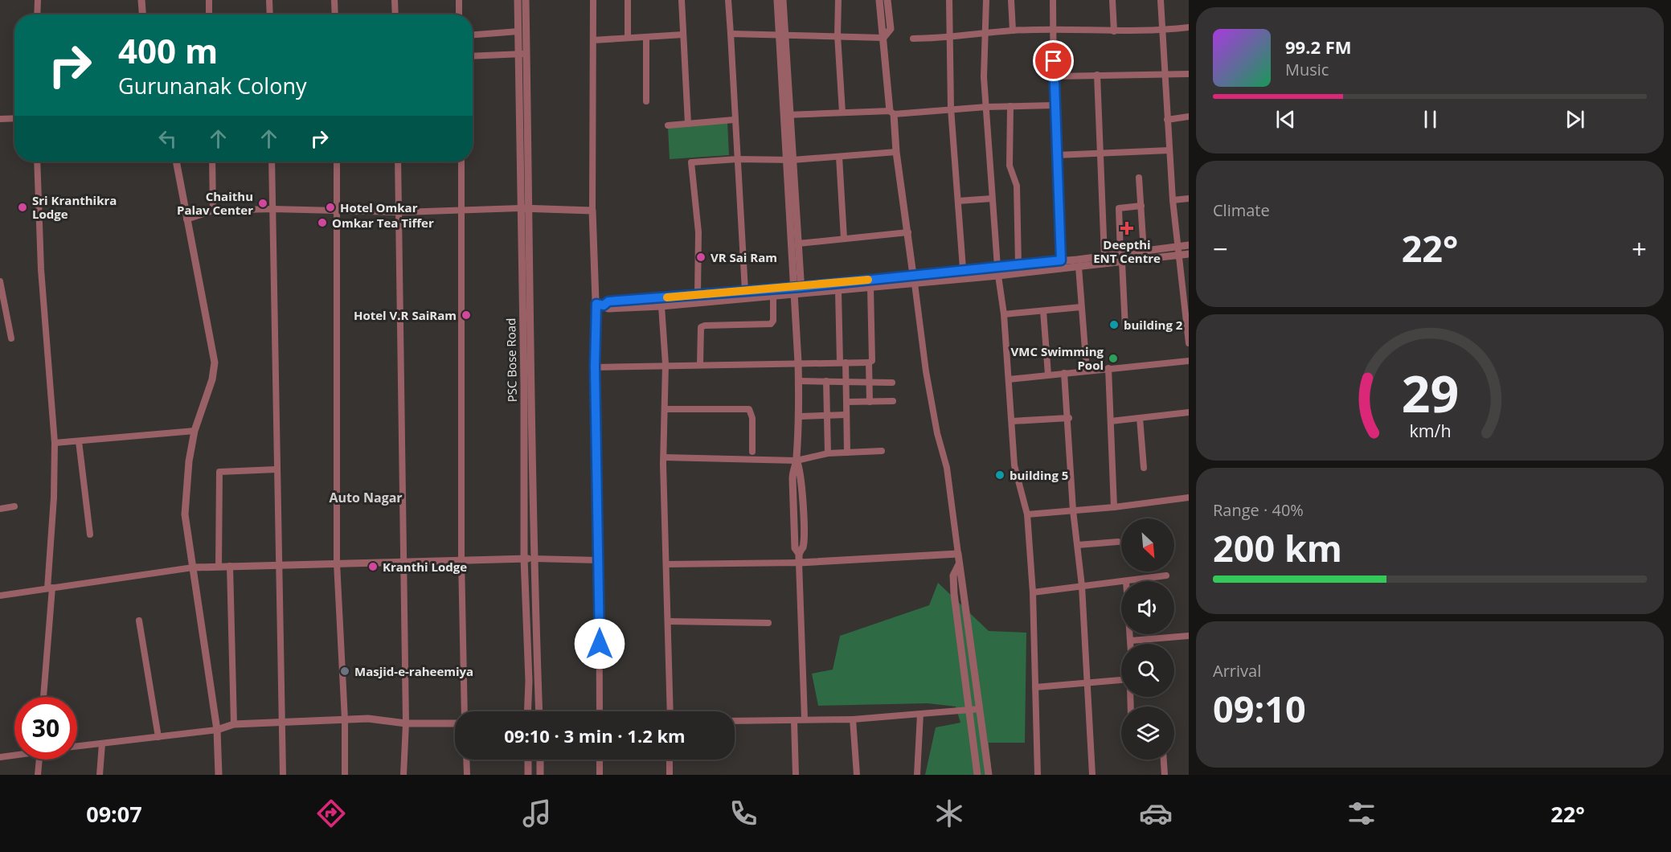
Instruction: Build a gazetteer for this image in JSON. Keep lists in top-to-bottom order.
{
  "streets": {
    "street": ["PSC Bose Road"]
  },
  "districts": ["Auto Nagar"],
  "places": {
    "other": [
      "Chaithu Palav Center",
      "Sri Kranthikra Lodge",
      "Hotel Omkar",
      "Omkar Tea Tiffer",
      "VR Sai Ram",
      "Hotel V.R SaiRam",
      "building 2",
      "VMC Swimming Pool",
      "building 5",
      "Kranthi Lodge",
      "Masjid-e-raheemiya"
    ],
    "health": ["Deepthi ENT Centre"]
  },
  "north": "bottom right",
  "page": {
    "turn": ["400 m", "Gurunanak Colony"],
    "song": ["99.2 FM", "Music"],
    "tile": [
      "Climate",
      ["Range · 40%", "200 km"],
      ["Arrival", "09:10"]
    ],
    "heat": ["−", "22°", "+"],
    "limit": "30",
    "trip": "09:10 · 3 min · 1.2 km",
    "tabs": ["09:07", "22°"],
    "gauge": ["29", "km/h"]
  }
}
